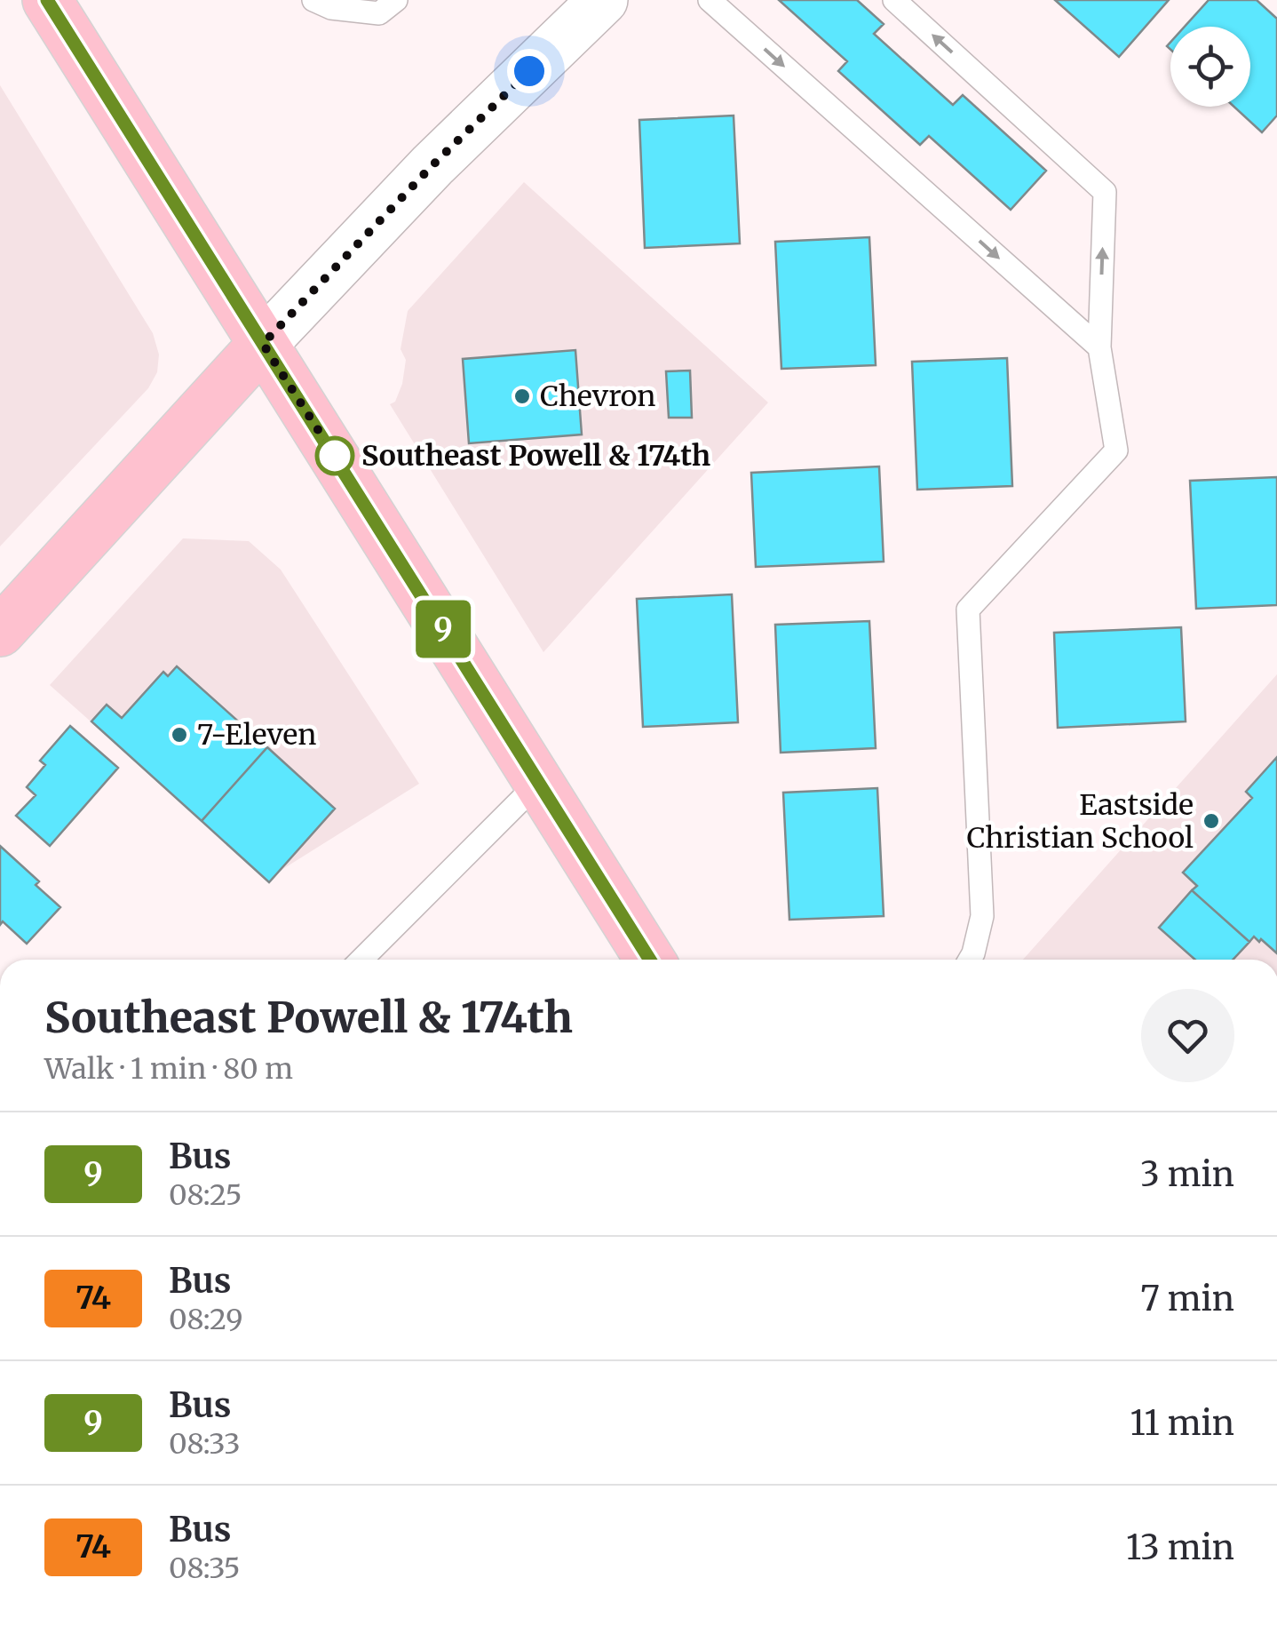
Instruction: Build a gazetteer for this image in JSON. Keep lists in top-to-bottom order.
{
  "places": [
    "Chevron",
    "Southeast Powell & 174th",
    "7-Eleven",
    "Eastside Christian School"
  ],
  "lines": ["bus line 9"],
  "page": {
    "on_map": "9",
    "heading": ["Southeast Powell & 174th", "Walk · 1 min · 80 m"],
    "list": [
      {
        "mark": "9",
        "name": "Bus",
        "note": "08:25",
        "value": "3 min"
      },
      {
        "mark": "74",
        "name": "Bus",
        "note": "08:29",
        "value": "7 min"
      },
      {
        "mark": "9",
        "name": "Bus",
        "note": "08:33",
        "value": "11 min"
      },
      {
        "mark": "74",
        "name": "Bus",
        "note": "08:35",
        "value": "13 min"
      }
    ]
  }
}
